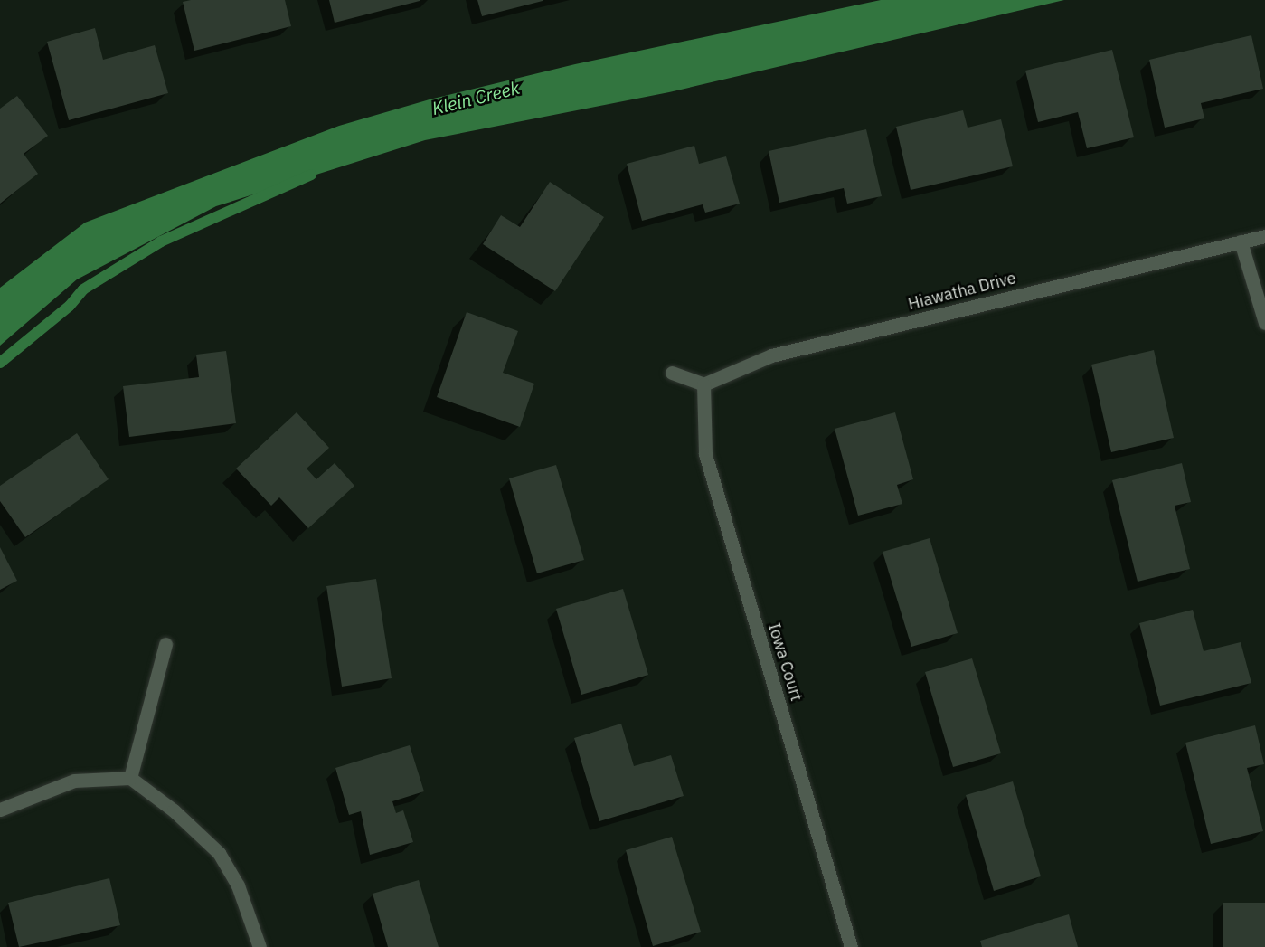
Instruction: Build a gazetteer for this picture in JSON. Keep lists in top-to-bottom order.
{
  "streets": {
    "street": ["Hiawatha Drive", "Iowa Court"]
  },
  "crossings": [
    ["Hiawatha Drive", "Iowa Court"]
  ],
  "water": ["Klein Creek"]
}
